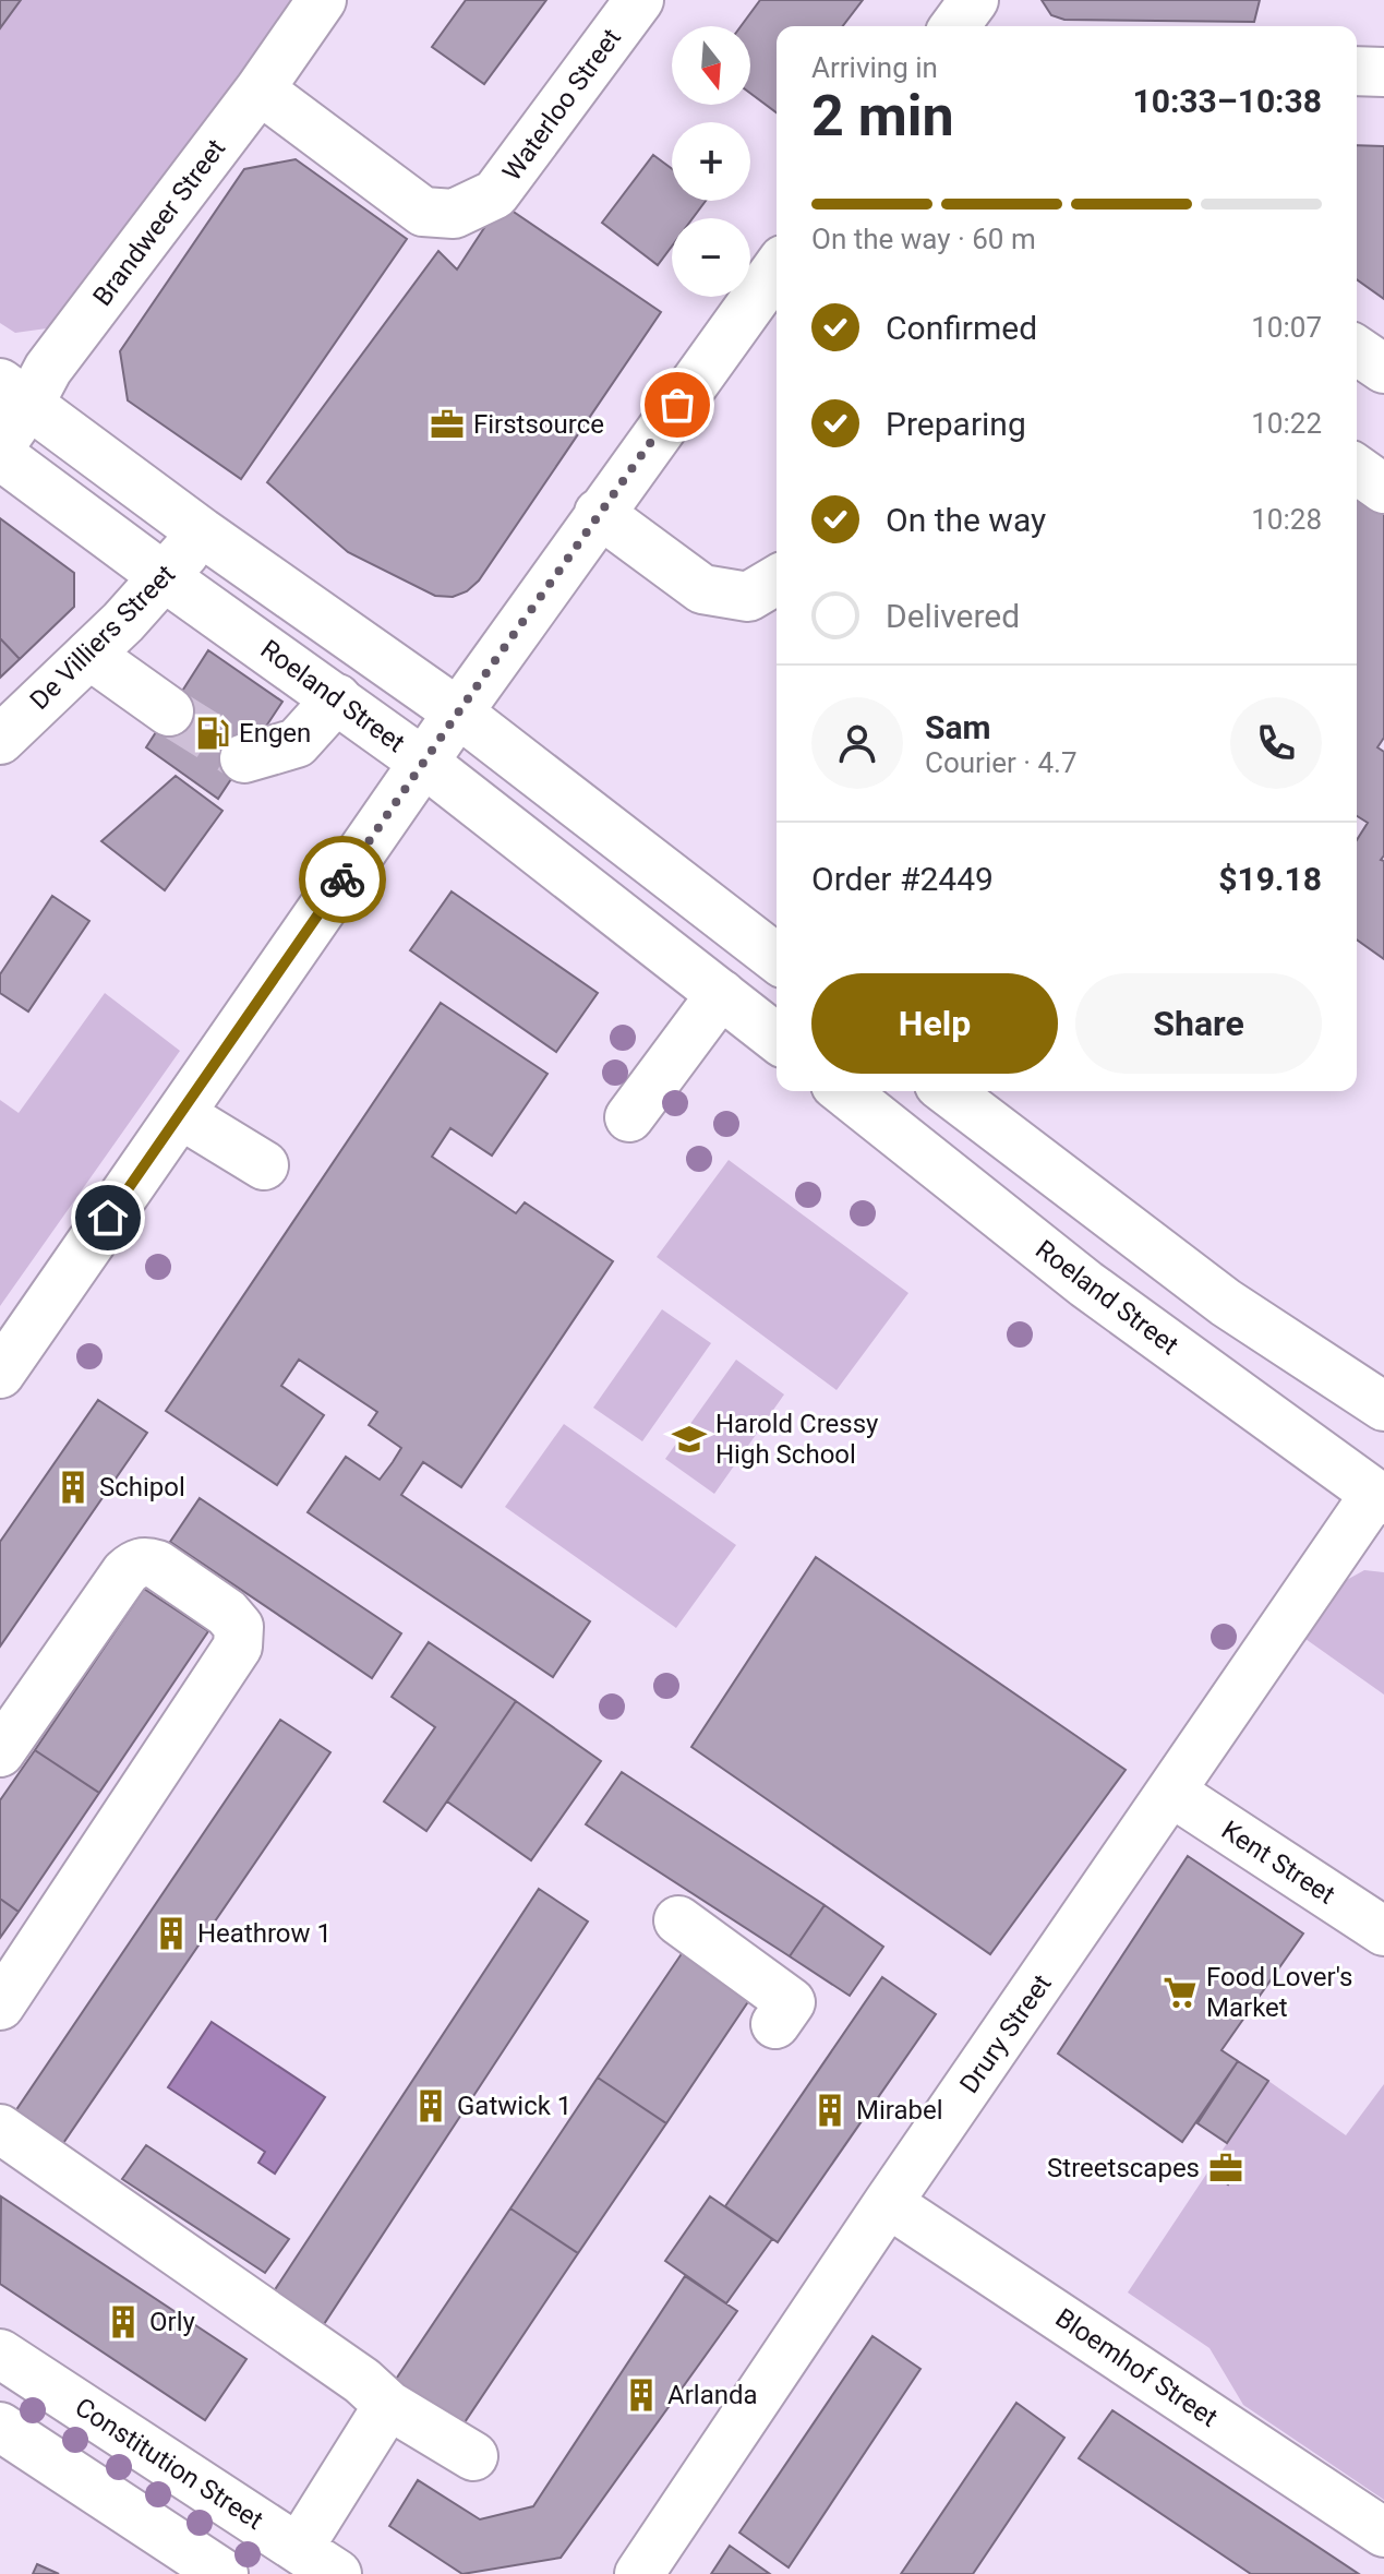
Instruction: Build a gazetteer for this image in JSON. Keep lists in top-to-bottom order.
{
  "streets": {
    "street": [
      "Waterloo Street",
      "Brandweer Street",
      "De Villiers Street",
      "Roeland Street",
      "Kent Street",
      "Drury Street",
      "Bloemhof Street",
      "Constitution Street"
    ]
  },
  "crossings": [
    ["Waterloo Street", "Brandweer Street"],
    ["De Villiers Street", "Roeland Street"],
    ["Roeland Street", "Drury Street"],
    ["Kent Street", "Drury Street"],
    ["Drury Street", "Bloemhof Street"]
  ],
  "places": {
    "office": ["Firstsource", "Streetscapes"],
    "fuel station": ["Engen"],
    "school or university": ["Harold Cressy High School"],
    "building": [
      "Schipol",
      "Heathrow 1",
      "Gatwick 1",
      "Mirabel",
      "Orly",
      "Arlanda"
    ],
    "supermarket": ["Food Lover's Market"]
  },
  "north": "bottom",
  "page": {
    "map_buttons": ["+", "−"],
    "heading": ["2 min", "Arriving in", "10:33–10:38"],
    "panel": [
      "Sam",
      "Courier · 4.7",
      "Order #2449",
      "$19.18"
    ],
    "bar": "On the way · 60 m",
    "list": [
      ["Confirmed", "10:07"],
      ["Preparing", "10:22"],
      ["On the way", "10:28"],
      "Delivered"
    ],
    "buttons": ["Help", "Share"]
  }
}
